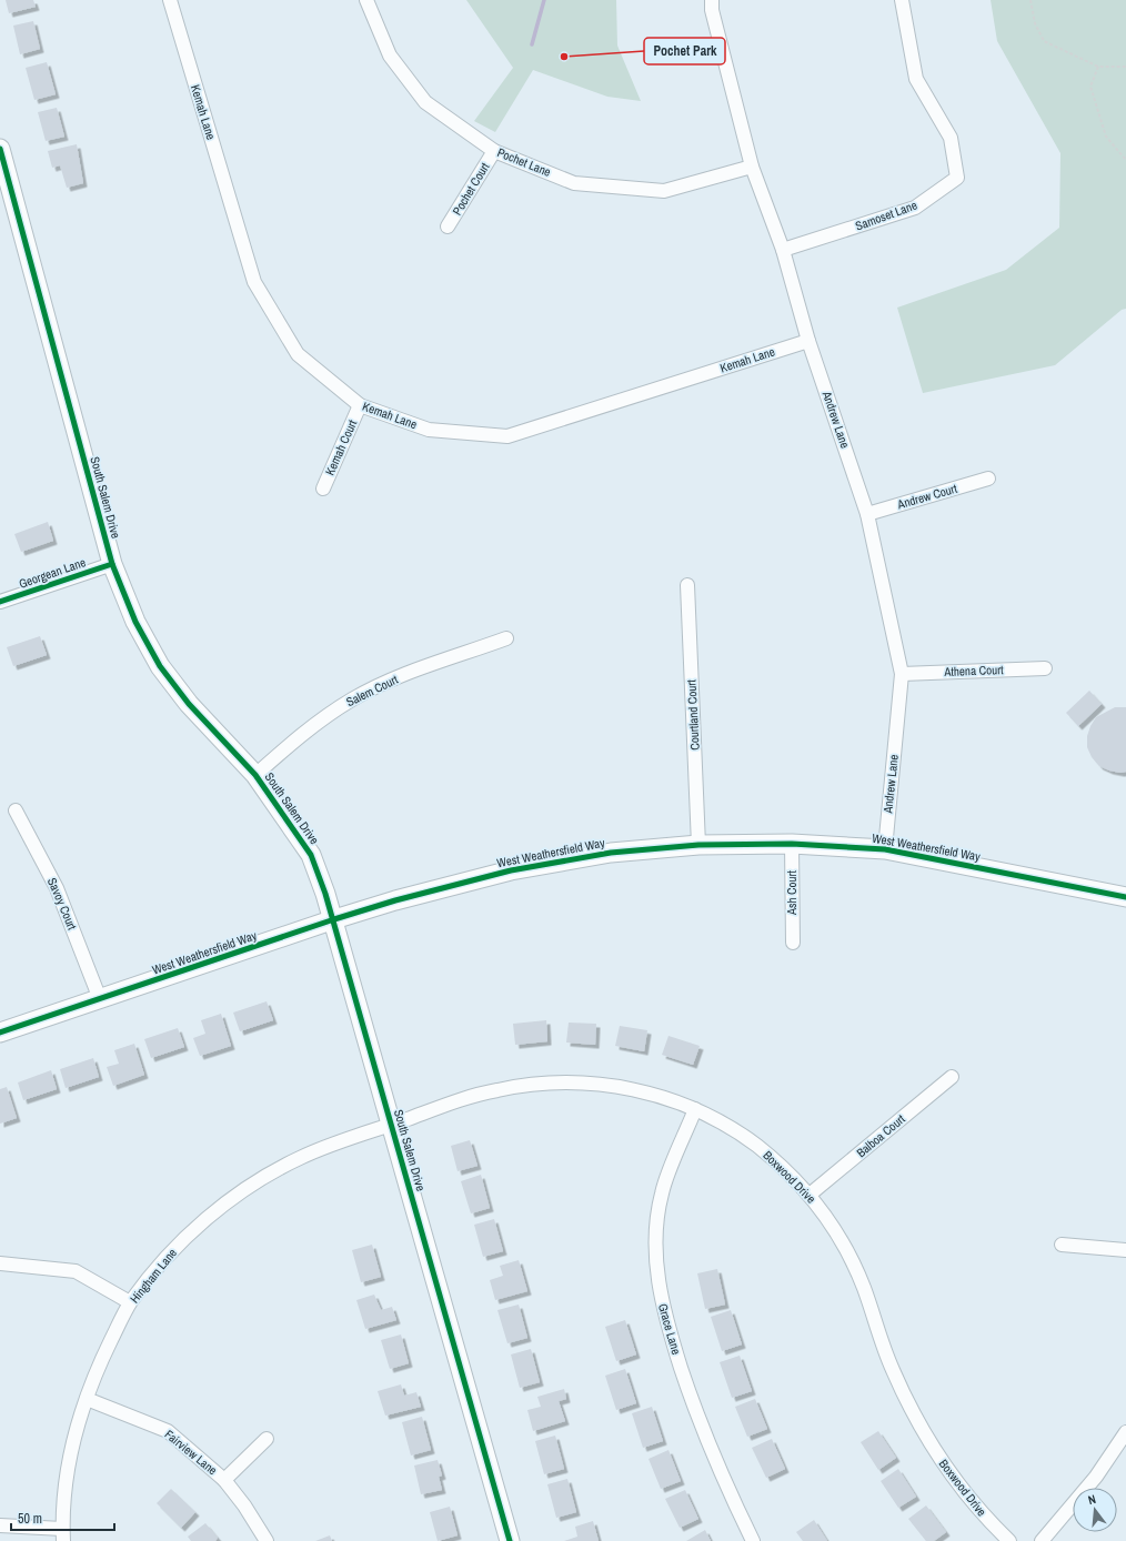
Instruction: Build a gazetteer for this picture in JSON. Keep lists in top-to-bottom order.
{
  "streets": {
    "street": [
      "Kemah Lane",
      "Pochet Lane",
      "Pochet Court",
      "Samoset Lane",
      "Andrew Lane",
      "Kemah Court",
      "Andrew Court",
      "South Salem Drive",
      "Georgean Lane",
      "Athena Court",
      "Salem Court",
      "Courtland Court",
      "West Weathersfield Way",
      "Ash Court",
      "Savoy Court",
      "Balboa Court",
      "Boxwood Drive",
      "Hingham Lane",
      "Grace Lane",
      "Fairview Lane"
    ]
  },
  "crossings": [
    ["Kemah Lane", "Andrew Lane"],
    ["Kemah Lane", "Kemah Court"],
    ["Pochet Lane", "Pochet Court"],
    ["Pochet Lane", "Andrew Lane"],
    ["Samoset Lane", "Andrew Lane"],
    ["Andrew Lane", "Andrew Court"],
    ["Andrew Lane", "Athena Court"],
    ["Andrew Lane", "West Weathersfield Way"],
    ["South Salem Drive", "Georgean Lane"],
    ["South Salem Drive", "Salem Court"],
    ["South Salem Drive", "West Weathersfield Way"],
    ["South Salem Drive", "Boxwood Drive"],
    ["South Salem Drive", "Hingham Lane"],
    ["Courtland Court", "West Weathersfield Way"],
    ["West Weathersfield Way", "Ash Court"],
    ["West Weathersfield Way", "Savoy Court"],
    ["Balboa Court", "Boxwood Drive"],
    ["Boxwood Drive", "Hingham Lane"],
    ["Boxwood Drive", "Grace Lane"],
    ["Hingham Lane", "Fairview Lane"]
  ],
  "places": ["Pochet Park"],
  "scale_bar": "50 m",
  "north": "top"
}
